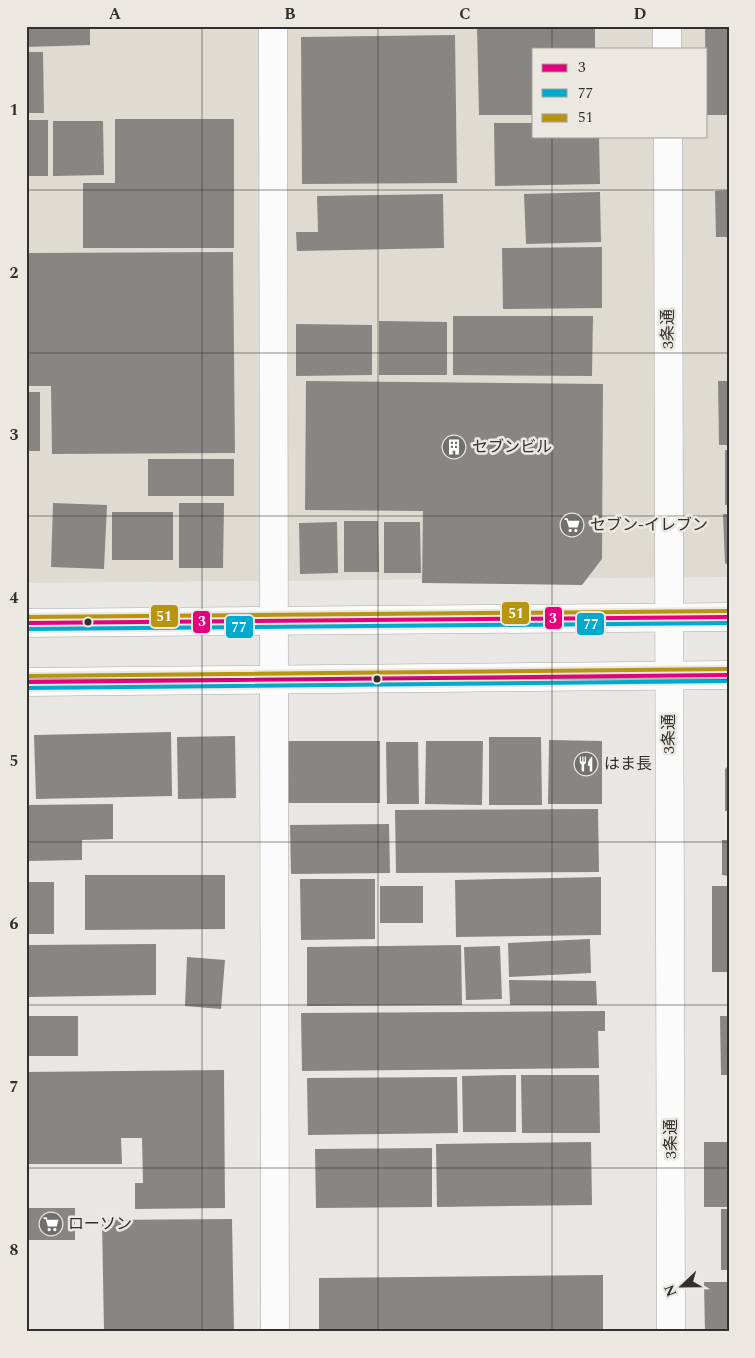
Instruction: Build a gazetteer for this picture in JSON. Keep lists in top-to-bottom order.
{
  "streets": {
    "street": ["3条通"]
  },
  "places": {
    "building": ["セブンビル"],
    "supermarket": ["セブン-イレブン", "ローソン"],
    "restaurant": ["はま長"]
  },
  "lines": ["transit line 51", "transit line 3", "transit line 77"],
  "legend": ["3", "77", "51"],
  "north": "left",
  "grid": {
    "columns": [
      "A",
      "B",
      "C",
      "D"
    ],
    "rows": [
      "1",
      "2",
      "3",
      "4",
      "5",
      "6",
      "7",
      "8"
    ]
  }
}
